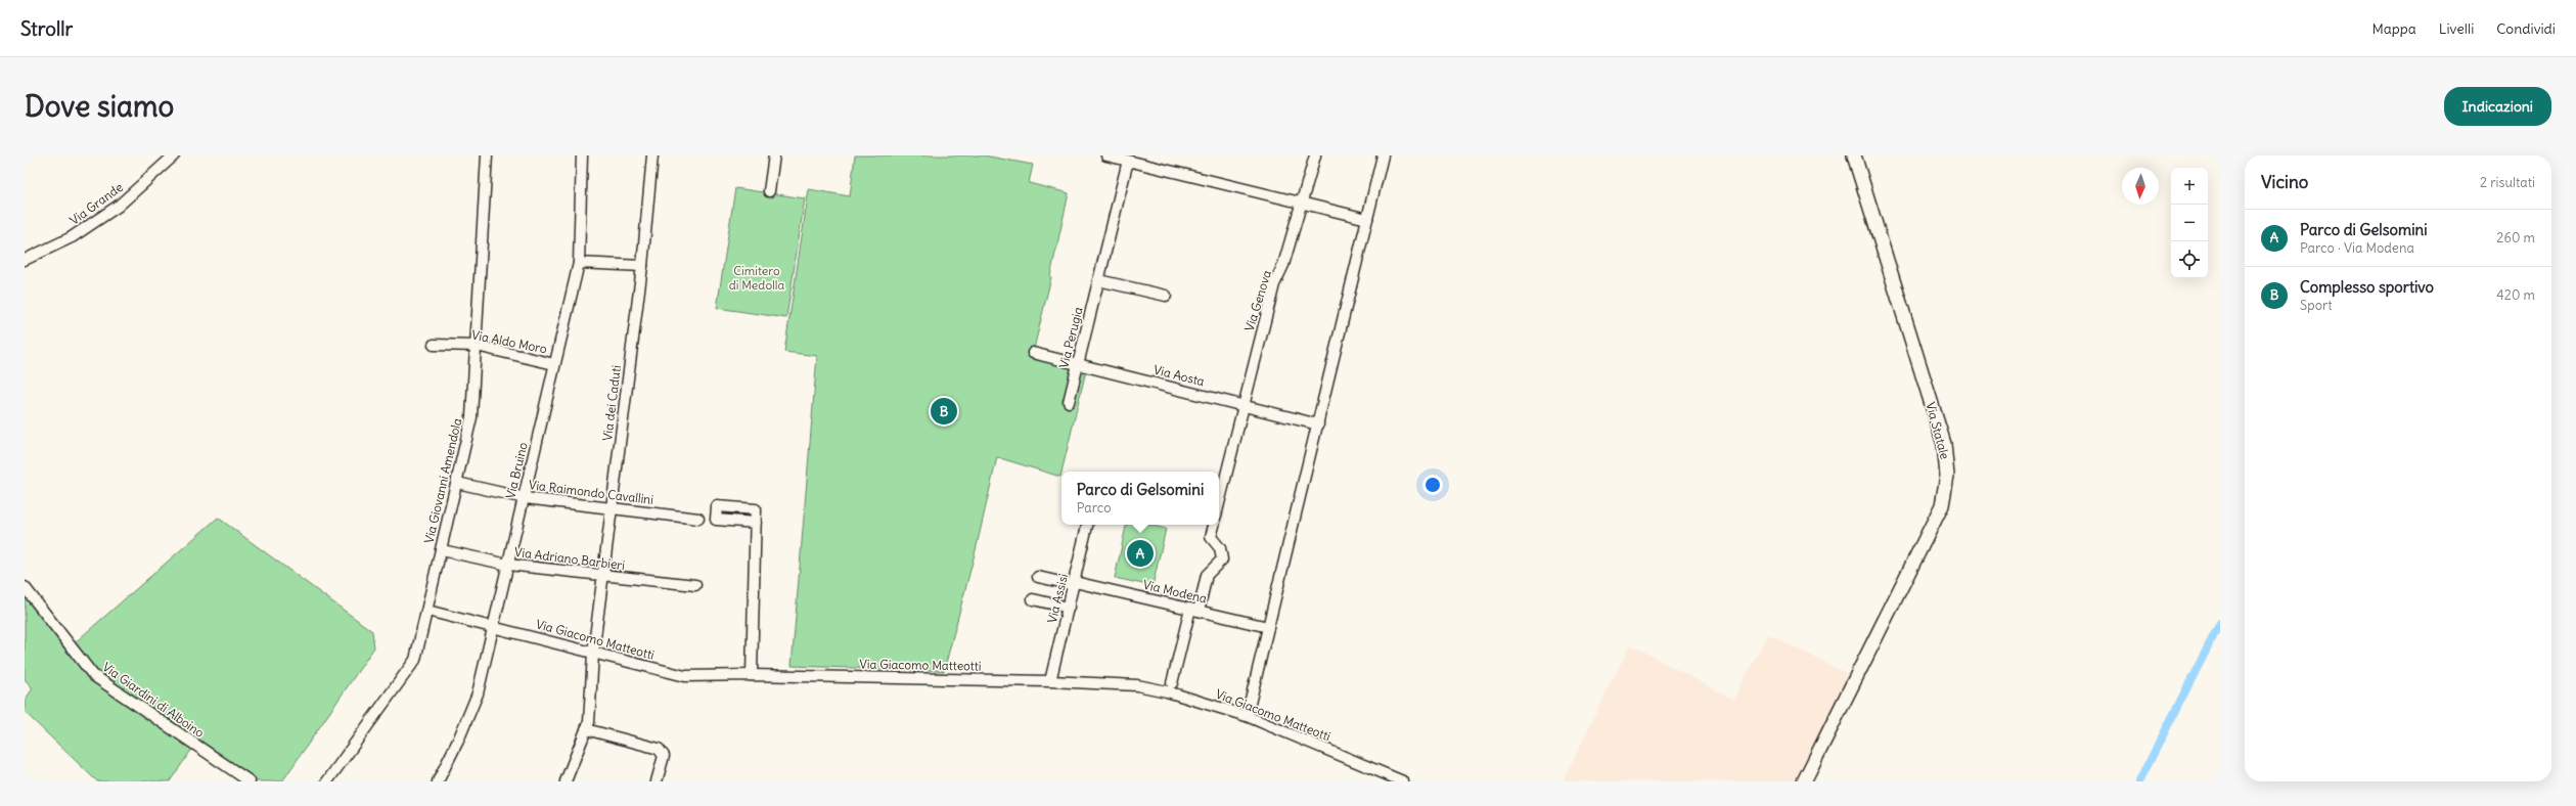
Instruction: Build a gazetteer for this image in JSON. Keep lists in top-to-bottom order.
{
  "streets": {
    "main road": ["Via Statale"],
    "street": [
      "Via Grande",
      "Via Genova",
      "Via Perugia",
      "Via Aldo Moro",
      "Via Aosta",
      "Via dei Caduti",
      "Via Bruino",
      "Via Giovanni Amendola",
      "Via Raimondo Cavallini",
      "Via Adriano Barbieri",
      "Via Modena",
      "Via Assisi",
      "Via Giacomo Matteotti",
      "Via Giardini di Alboino"
    ]
  },
  "crossings": [
    ["Via Genova", "Via Aosta"],
    ["Via Perugia", "Via Aosta"],
    ["Via Aldo Moro", "Via Bruino"],
    ["Via Aldo Moro", "Via Giovanni Amendola"],
    ["Via dei Caduti", "Via Raimondo Cavallini"],
    ["Via dei Caduti", "Via Adriano Barbieri"],
    ["Via dei Caduti", "Via Giacomo Matteotti"],
    ["Via Bruino", "Via Raimondo Cavallini"],
    ["Via Bruino", "Via Adriano Barbieri"],
    ["Via Bruino", "Via Giacomo Matteotti"],
    ["Via Giovanni Amendola", "Via Raimondo Cavallini"],
    ["Via Giovanni Amendola", "Via Adriano Barbieri"],
    ["Via Giovanni Amendola", "Via Giacomo Matteotti"],
    ["Via Modena", "Via Assisi"],
    ["Via Assisi", "Via Giacomo Matteotti"]
  ],
  "parks": ["Cimitero di Medolla"],
  "north": "bottom",
  "page": {
    "header": "Strollr",
    "nav": ["Mappa", "Livelli", "Condividi"],
    "buttons": "Indicazioni",
    "title": "Dove siamo",
    "heading": ["Vicino", "2 risultati"],
    "map_buttons": ["+", "−"],
    "list": [
      {
        "mark": "A",
        "name": "Parco di Gelsomini",
        "note": "Parco · Via Modena",
        "value": "260 m"
      },
      {
        "mark": "B",
        "name": "Complesso sportivo",
        "note": "Sport",
        "value": "420 m"
      }
    ],
    "pins": ["B", "A"],
    "popup": ["Parco di Gelsomini", "Parco"]
  }
}
